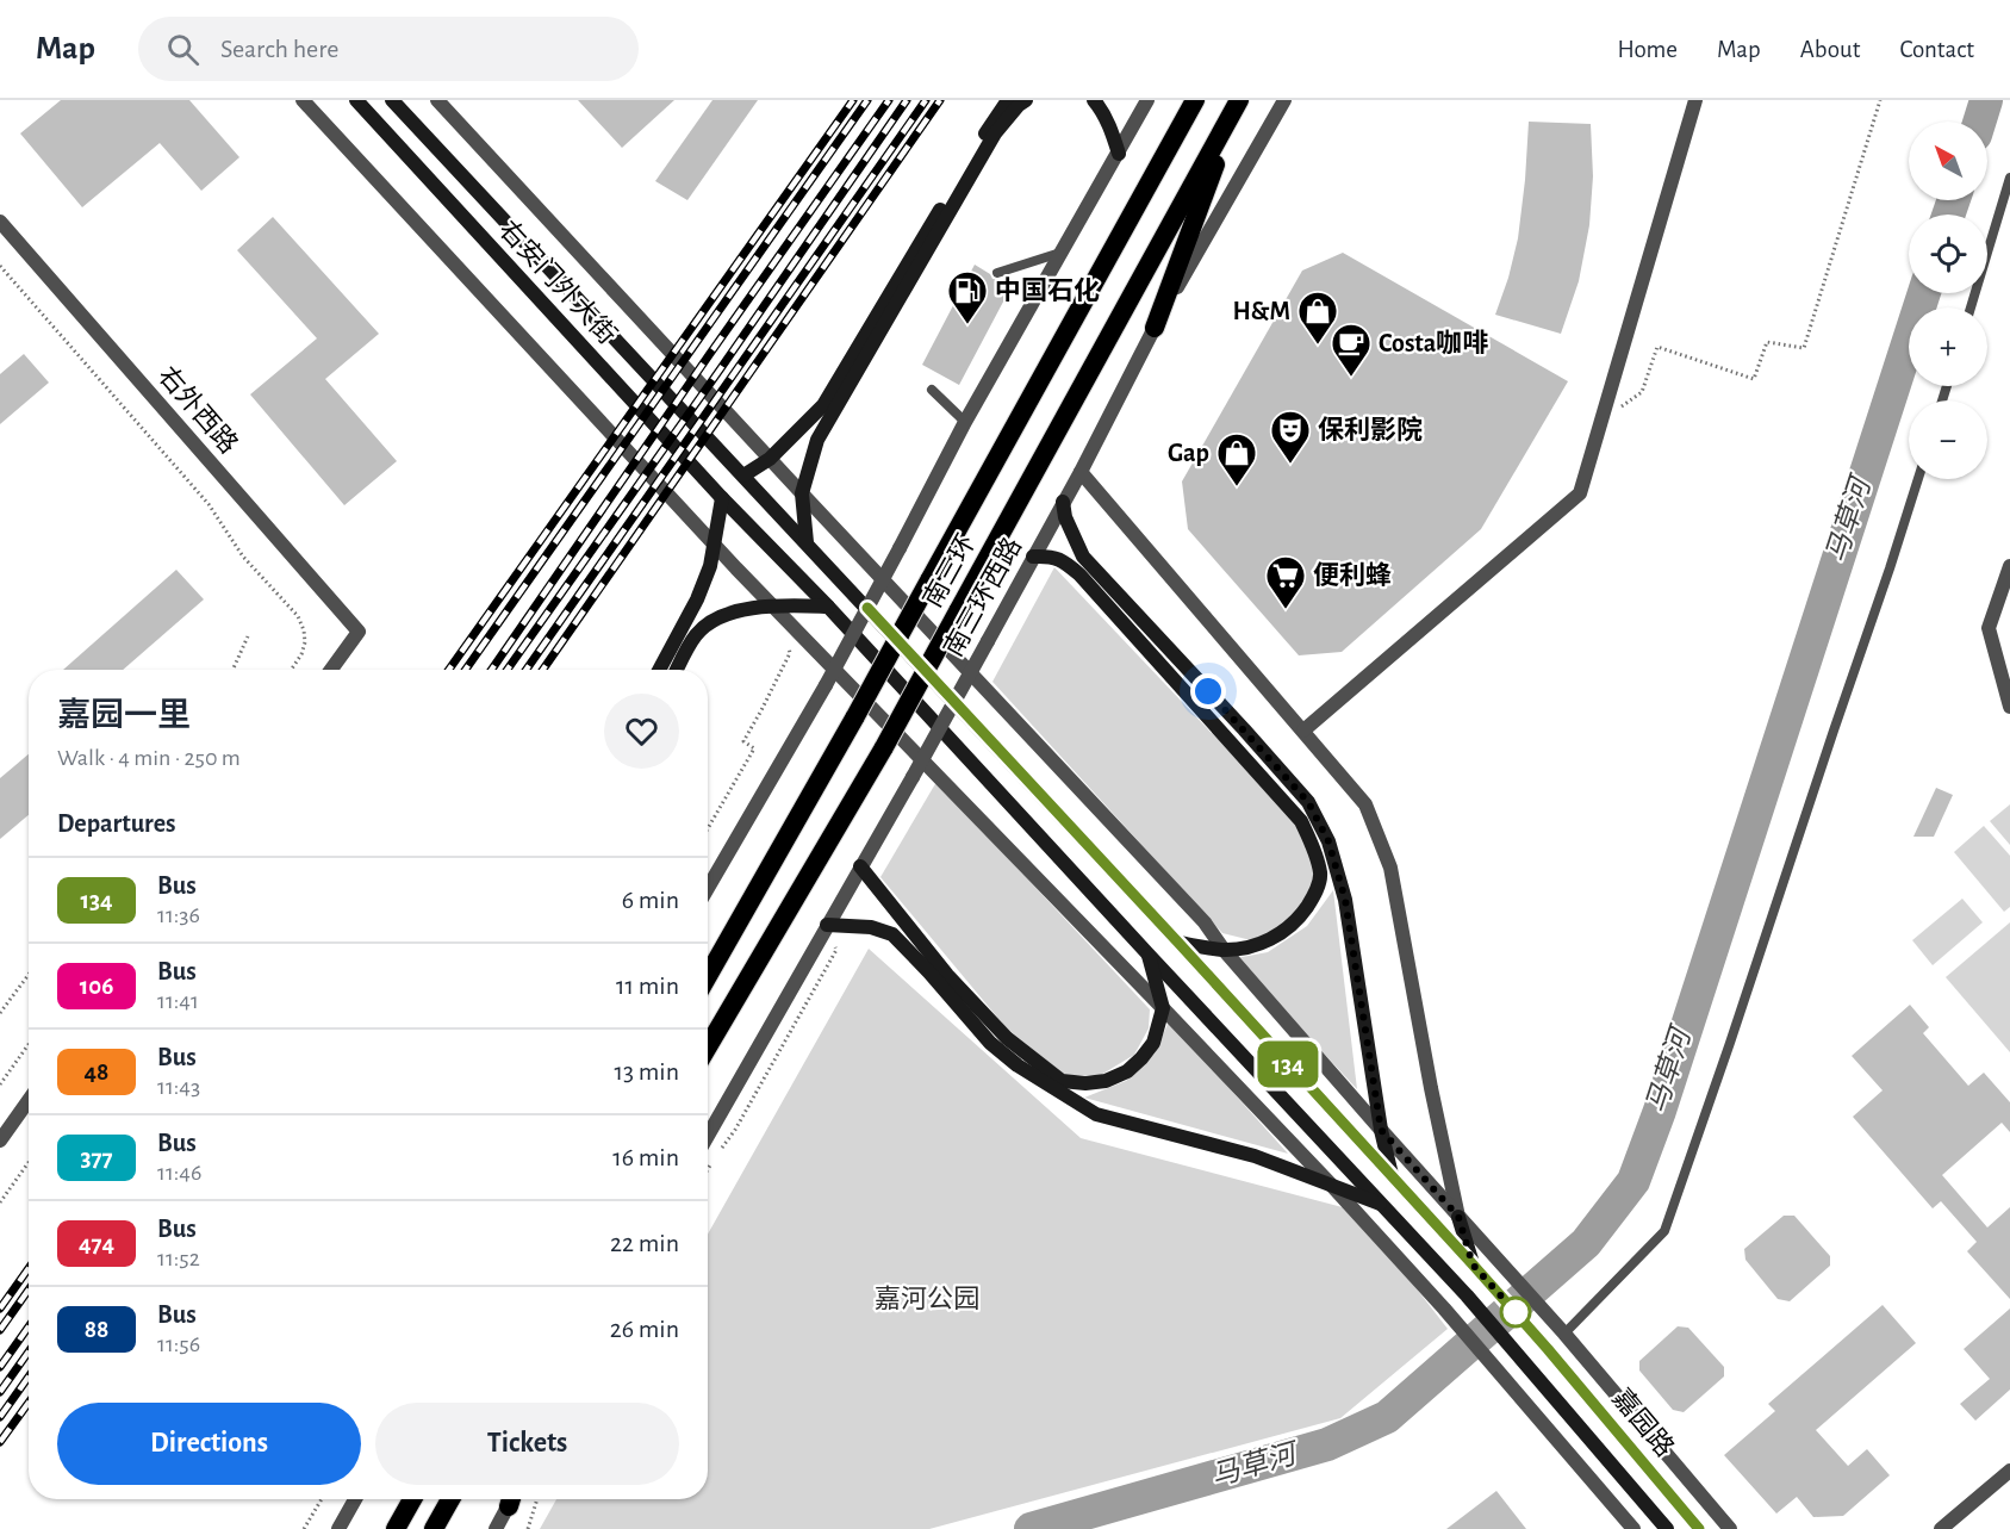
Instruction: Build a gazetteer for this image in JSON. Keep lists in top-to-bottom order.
{
  "streets": {
    "highway": ["南三环"],
    "main road": ["右安门外大街", "嘉园路"],
    "street": ["右外西路", "南三环西路"]
  },
  "crossings": [
    ["右安门外大街", "嘉园路"]
  ],
  "water": ["马草河"],
  "parks": ["嘉河公园"],
  "places": {
    "fuel station": ["中国石化"],
    "shop": ["H&M", "Gap"],
    "cafe": ["Costa咖啡"],
    "theatre": ["保利影院"],
    "supermarket": ["便利蜂"]
  },
  "lines": ["bus line 134"],
  "north": "top left",
  "page": {
    "header": "Map",
    "search": "Search here",
    "nav": [
      "Home",
      "Map",
      "About",
      "Contact"
    ],
    "on_map": "134",
    "map_buttons": ["+", "−"],
    "heading": [
      ["嘉园一里", "Walk · 4 min · 250 m"],
      "Departures"
    ],
    "list": [
      {
        "mark": "134",
        "name": "Bus",
        "note": "11:36",
        "value": "6 min"
      },
      {
        "mark": "106",
        "name": "Bus",
        "note": "11:41",
        "value": "11 min"
      },
      {
        "mark": "48",
        "name": "Bus",
        "note": "11:43",
        "value": "13 min"
      },
      {
        "mark": "377",
        "name": "Bus",
        "note": "11:46",
        "value": "16 min"
      },
      {
        "mark": "474",
        "name": "Bus",
        "note": "11:52",
        "value": "22 min"
      },
      {
        "mark": "88",
        "name": "Bus",
        "note": "11:56",
        "value": "26 min"
      }
    ],
    "buttons": ["Directions", "Tickets"]
  }
}
